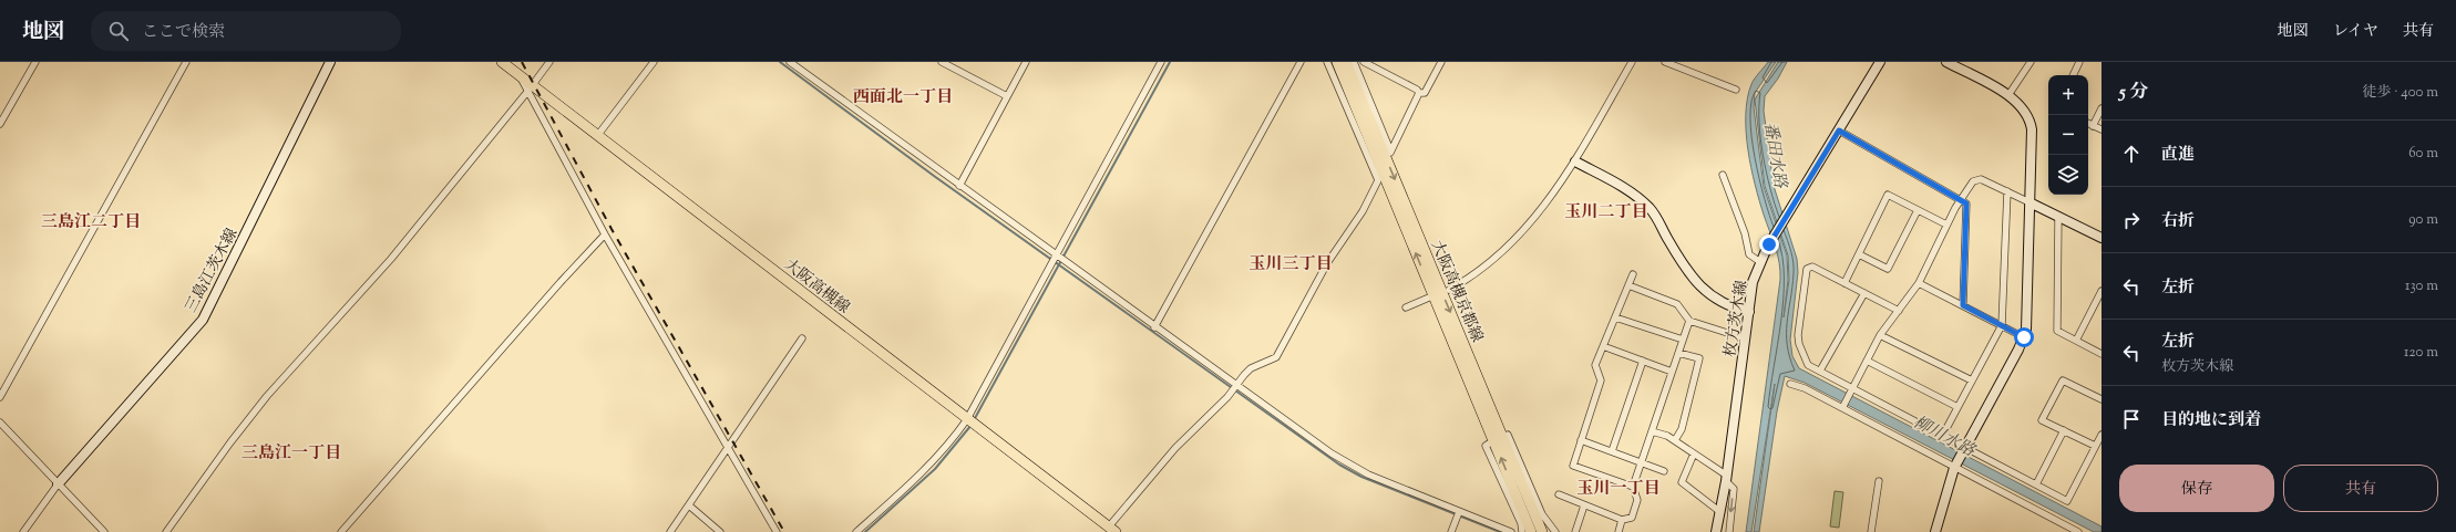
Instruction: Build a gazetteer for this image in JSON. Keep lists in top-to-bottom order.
{
  "streets": {
    "main road": [
      "三島江茨木線",
      "大阪高槻線",
      "大阪高槻京都線",
      "枚方茨木線"
    ]
  },
  "districts": [
    "西面北一丁目",
    "玉川二丁目",
    "三島江二丁目",
    "玉川三丁目",
    "三島江一丁目",
    "玉川一丁目"
  ],
  "water": ["番田水路", "柳川水路"],
  "page": {
    "header": "地図",
    "search": "ここで検索",
    "nav": ["地図", "レイヤ", "共有"],
    "heading": ["5 分", "徒歩 · 400 m"],
    "map_buttons": ["+", "−"],
    "list": [
      ["直進", "60 m"],
      ["右折", "90 m"],
      ["左折", "130 m"],
      ["左折", "枚方茨木線", "120 m"],
      "目的地に到着"
    ],
    "buttons": ["保存", "共有"]
  }
}
